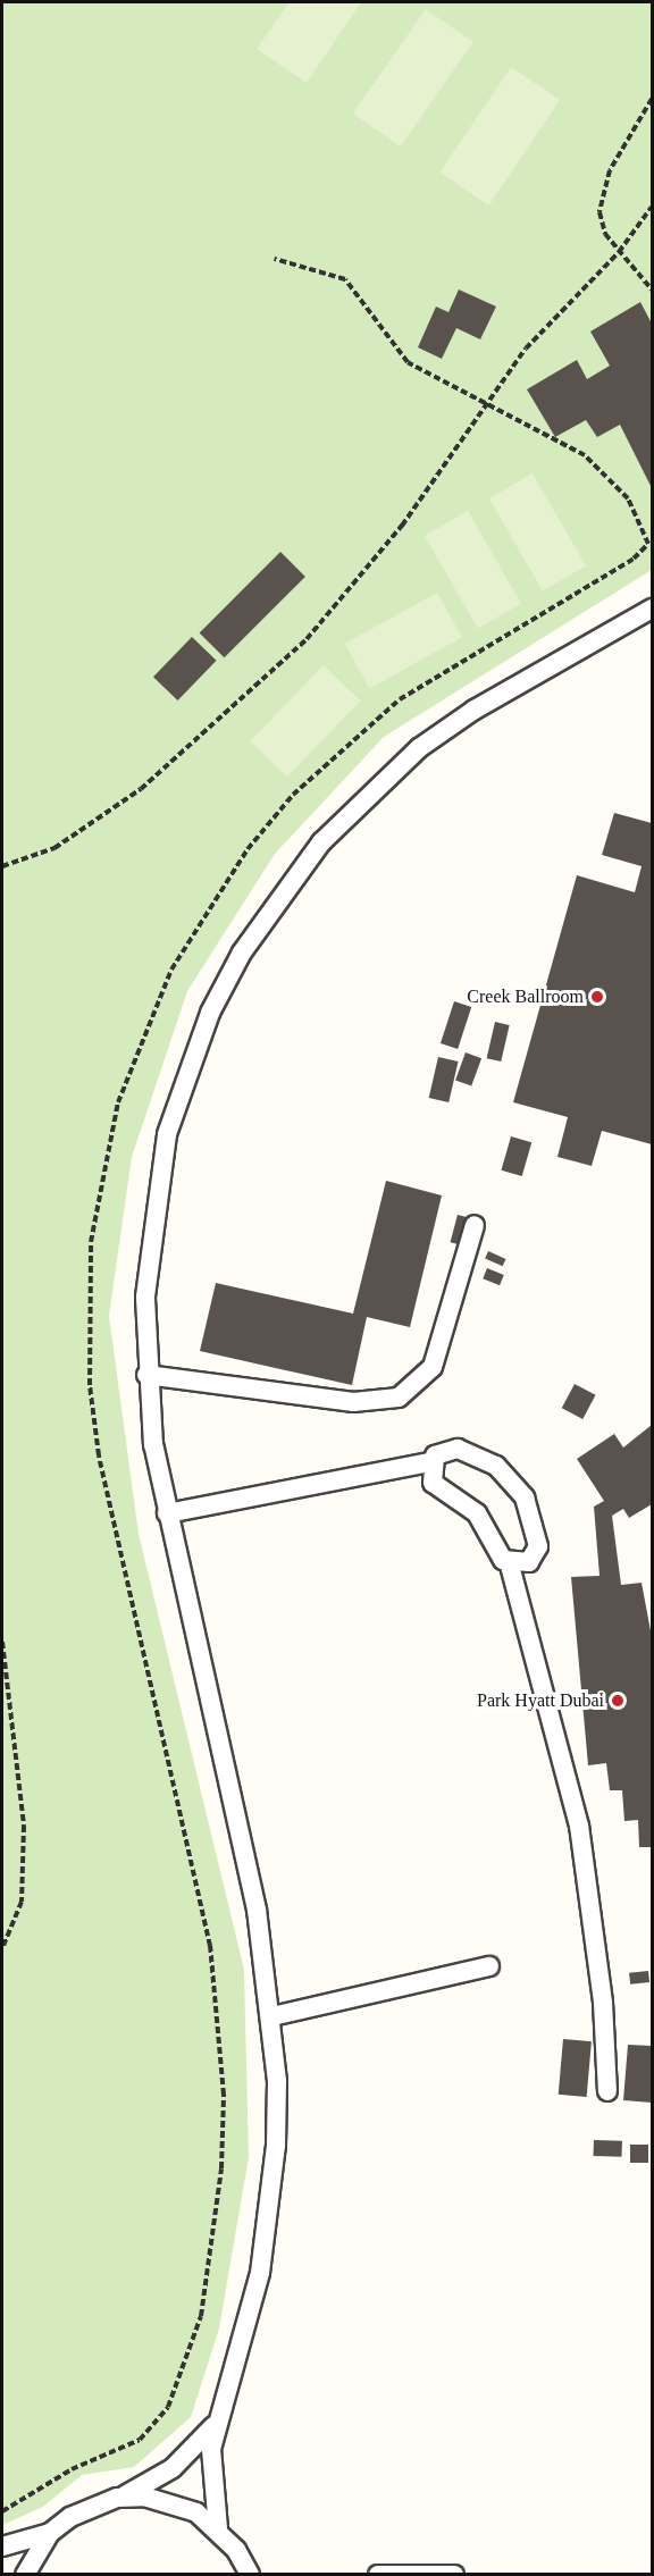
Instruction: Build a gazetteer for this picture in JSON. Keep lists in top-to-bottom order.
{
  "places": ["Creek Ballroom", "Park Hyatt Dubai"]
}
